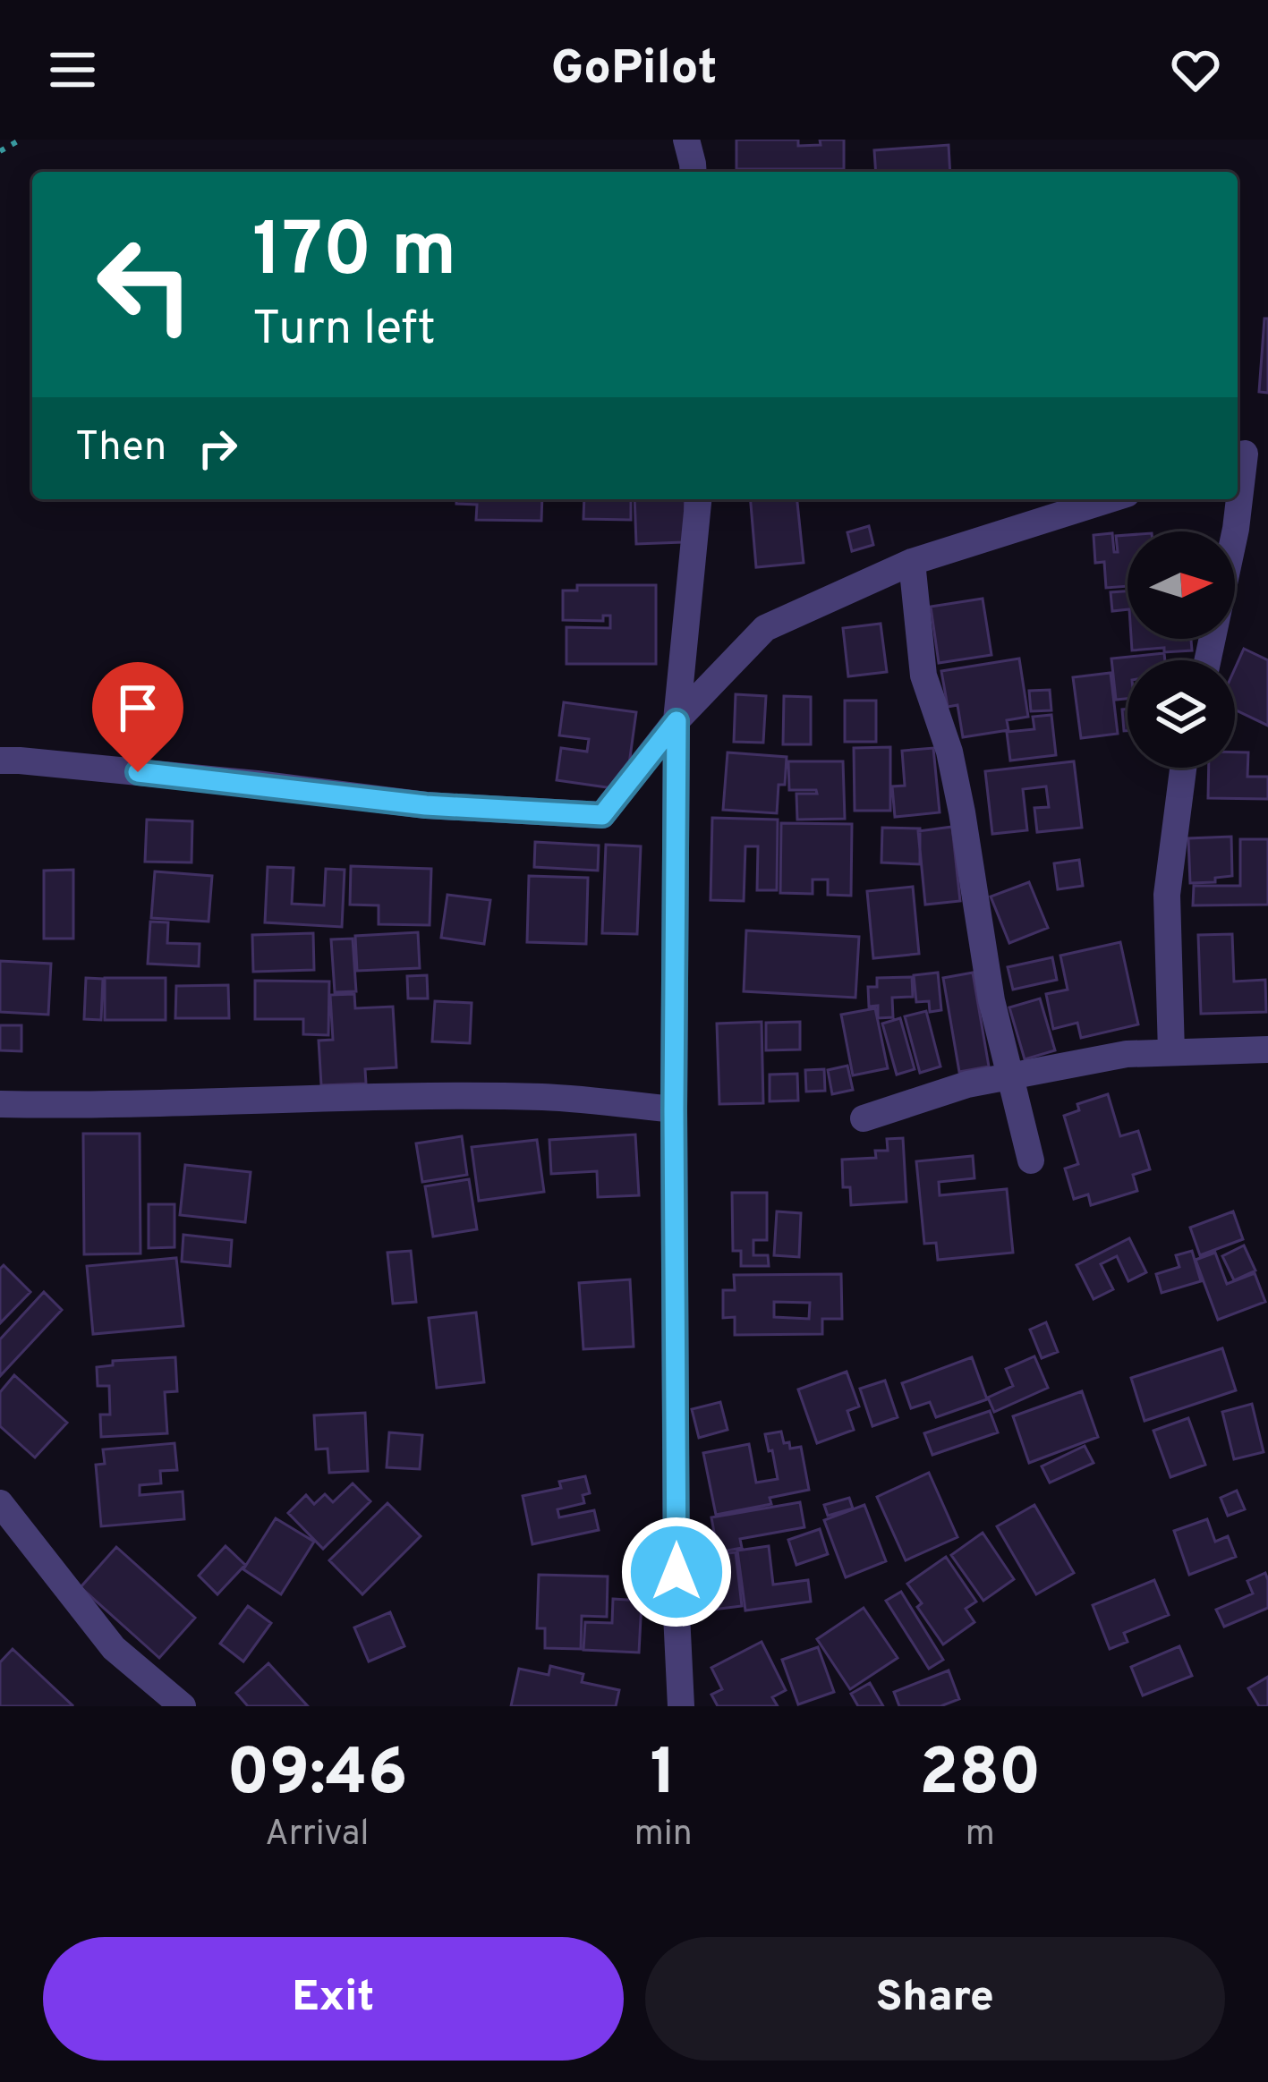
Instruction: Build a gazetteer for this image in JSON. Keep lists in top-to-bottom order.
{
  "north": "right",
  "page": {
    "header": "GoPilot",
    "turn": ["170 m", "Turn left"],
    "then": "Then",
    "eta": [
      "09:46",
      "Arrival",
      "1",
      "min",
      "280",
      "m"
    ],
    "buttons": ["Exit", "Share"]
  }
}
